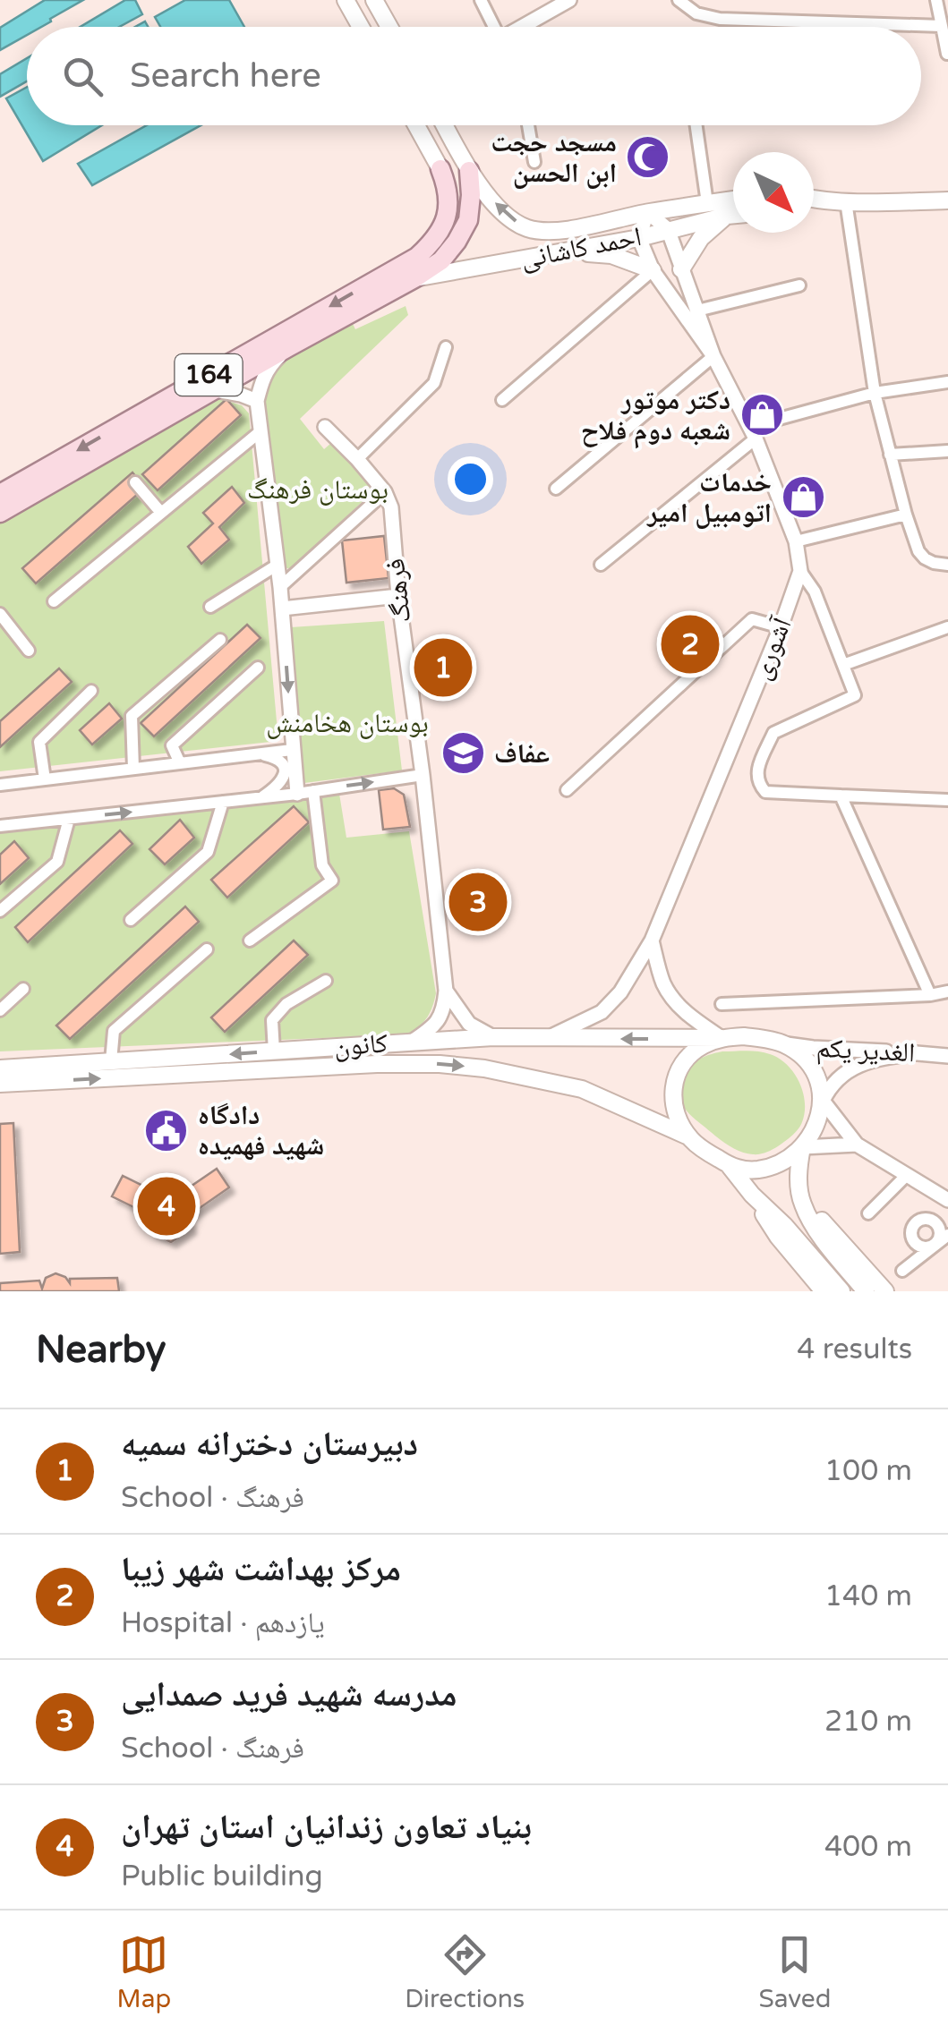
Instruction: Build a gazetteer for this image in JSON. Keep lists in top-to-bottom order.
{
  "streets": {
    "main road": ["احمد کاشانی", "164", "کانون"],
    "street": ["فرهنگ", "آشوری", "الغدیر یکم"]
  },
  "crossings": [
    ["احمد کاشانی", "164"],
    ["آشوری", "کانون"],
    ["کانون", "الغدیر یکم"]
  ],
  "parks": ["بوستان فرهنگ", "بوستان هخامنش"],
  "places": {
    "mosque": ["مسجد حجت ابن الحسن"],
    "shop": ["دکتر موتور شعبه دوم فلاح", "خدمات اتومبیل امیر"],
    "school or university": ["عفاف"],
    "public building": ["دادگاه شهید فهمیده"]
  },
  "north": "bottom right",
  "page": {
    "search": "Search here",
    "pins": [
      "2",
      "1",
      "3",
      "4"
    ],
    "heading": ["Nearby", "4 results"],
    "list": [
      {
        "mark": "1",
        "name": "دبیرستان دخترانه سمیه",
        "note": "School · فرهنگ",
        "value": "100 m"
      },
      {
        "mark": "2",
        "name": "مرکز بهداشت شهر زیبا",
        "note": "Hospital · یازدهم",
        "value": "140 m"
      },
      {
        "mark": "3",
        "name": "مدرسه شهید فرید صمدایی",
        "note": "School · فرهنگ",
        "value": "210 m"
      },
      {
        "mark": "4",
        "name": "بنیاد تعاون زندانیان استان تهران",
        "note": "Public building",
        "value": "400 m"
      }
    ],
    "nav": ["Map", "Directions", "Saved"]
  }
}
